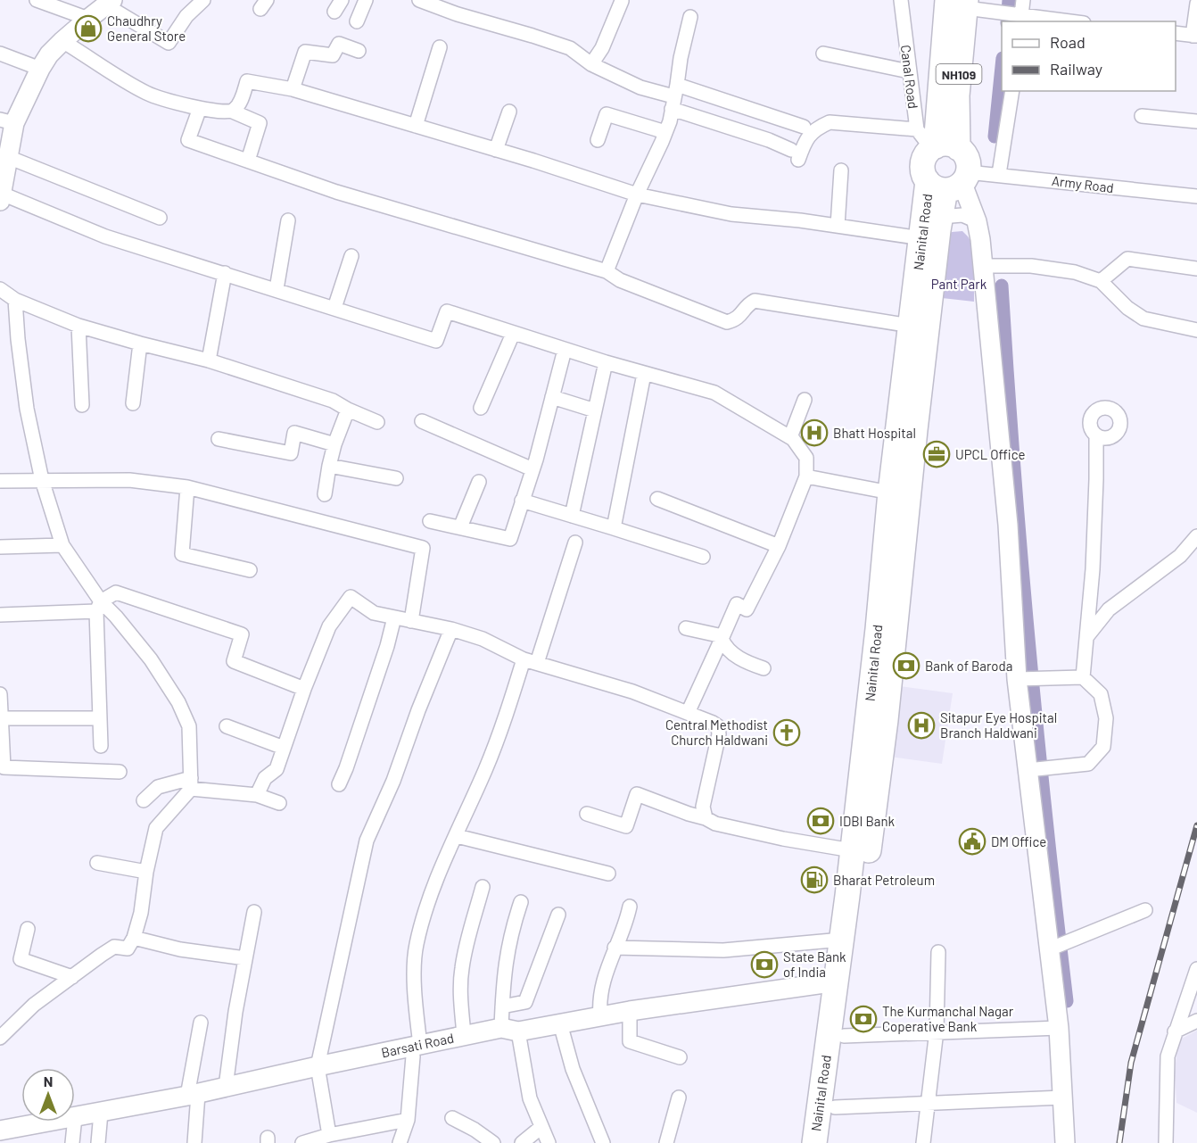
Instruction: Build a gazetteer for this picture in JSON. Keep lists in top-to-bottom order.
{
  "streets": {
    "highway": ["NH109", "Nainital Road"],
    "street": ["Canal Road", "Army Road", "Barsati Road"]
  },
  "crossings": [
    ["NH109", "Canal Road"],
    ["Army Road", "Nainital Road"],
    ["Nainital Road", "Barsati Road"]
  ],
  "parks": ["Pant Park"],
  "places": {
    "shop": ["Chaudhry General Store"],
    "hospital": ["Bhatt Hospital", "Sitapur Eye Hospital Branch Haldwani"],
    "office": ["UPCL Office"],
    "bank": [
      "Bank of Baroda",
      "IDBI Bank",
      "State Bank of India",
      "The Kurmanchal Nagar Coperative Bank"
    ],
    "church": ["Central Methodist Church Haldwani"],
    "public building": ["DM Office"],
    "fuel station": ["Bharat Petroleum"]
  },
  "legend": ["Road", "Railway"],
  "north": "top"
}
